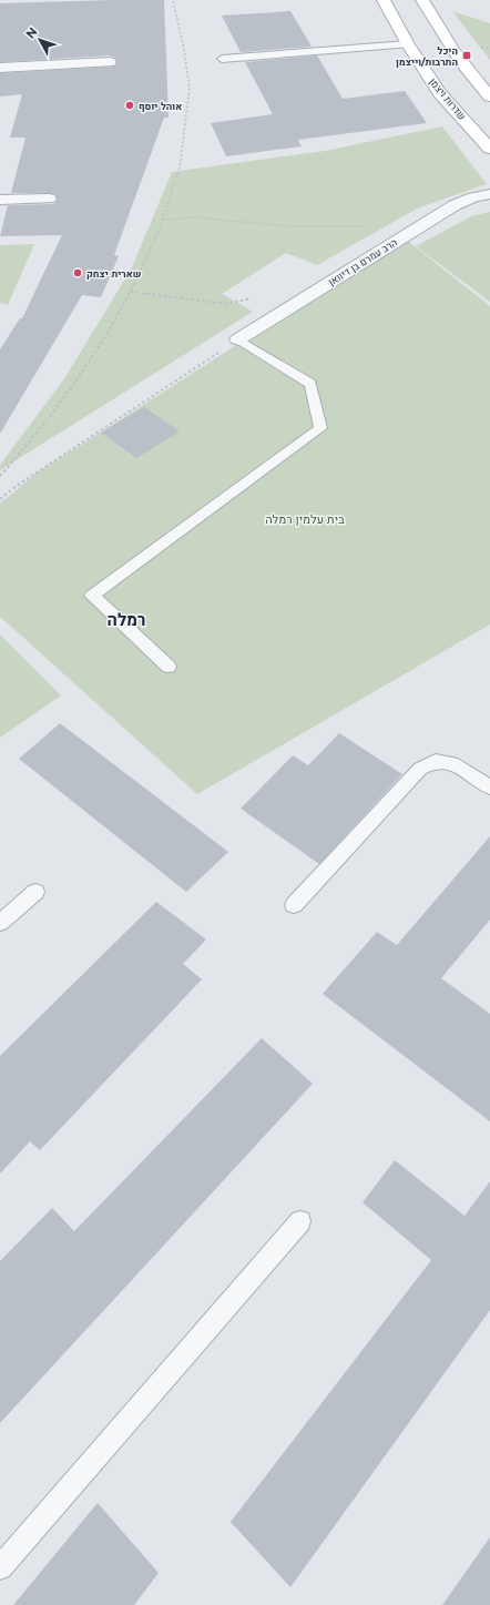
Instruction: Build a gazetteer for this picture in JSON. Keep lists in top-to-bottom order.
{
  "streets": {
    "main road": ["שדרות ויצמן"],
    "street": ["הרב עמרם בן דיוואן"]
  },
  "districts": ["רמלה"],
  "parks": ["בית עלמין רמלה"],
  "places": {
    "transit": ["היכל התרבות/וייצמן"],
    "other": ["אוהל יוסף", "שארית יצחק"]
  },
  "north": "top left"
}
